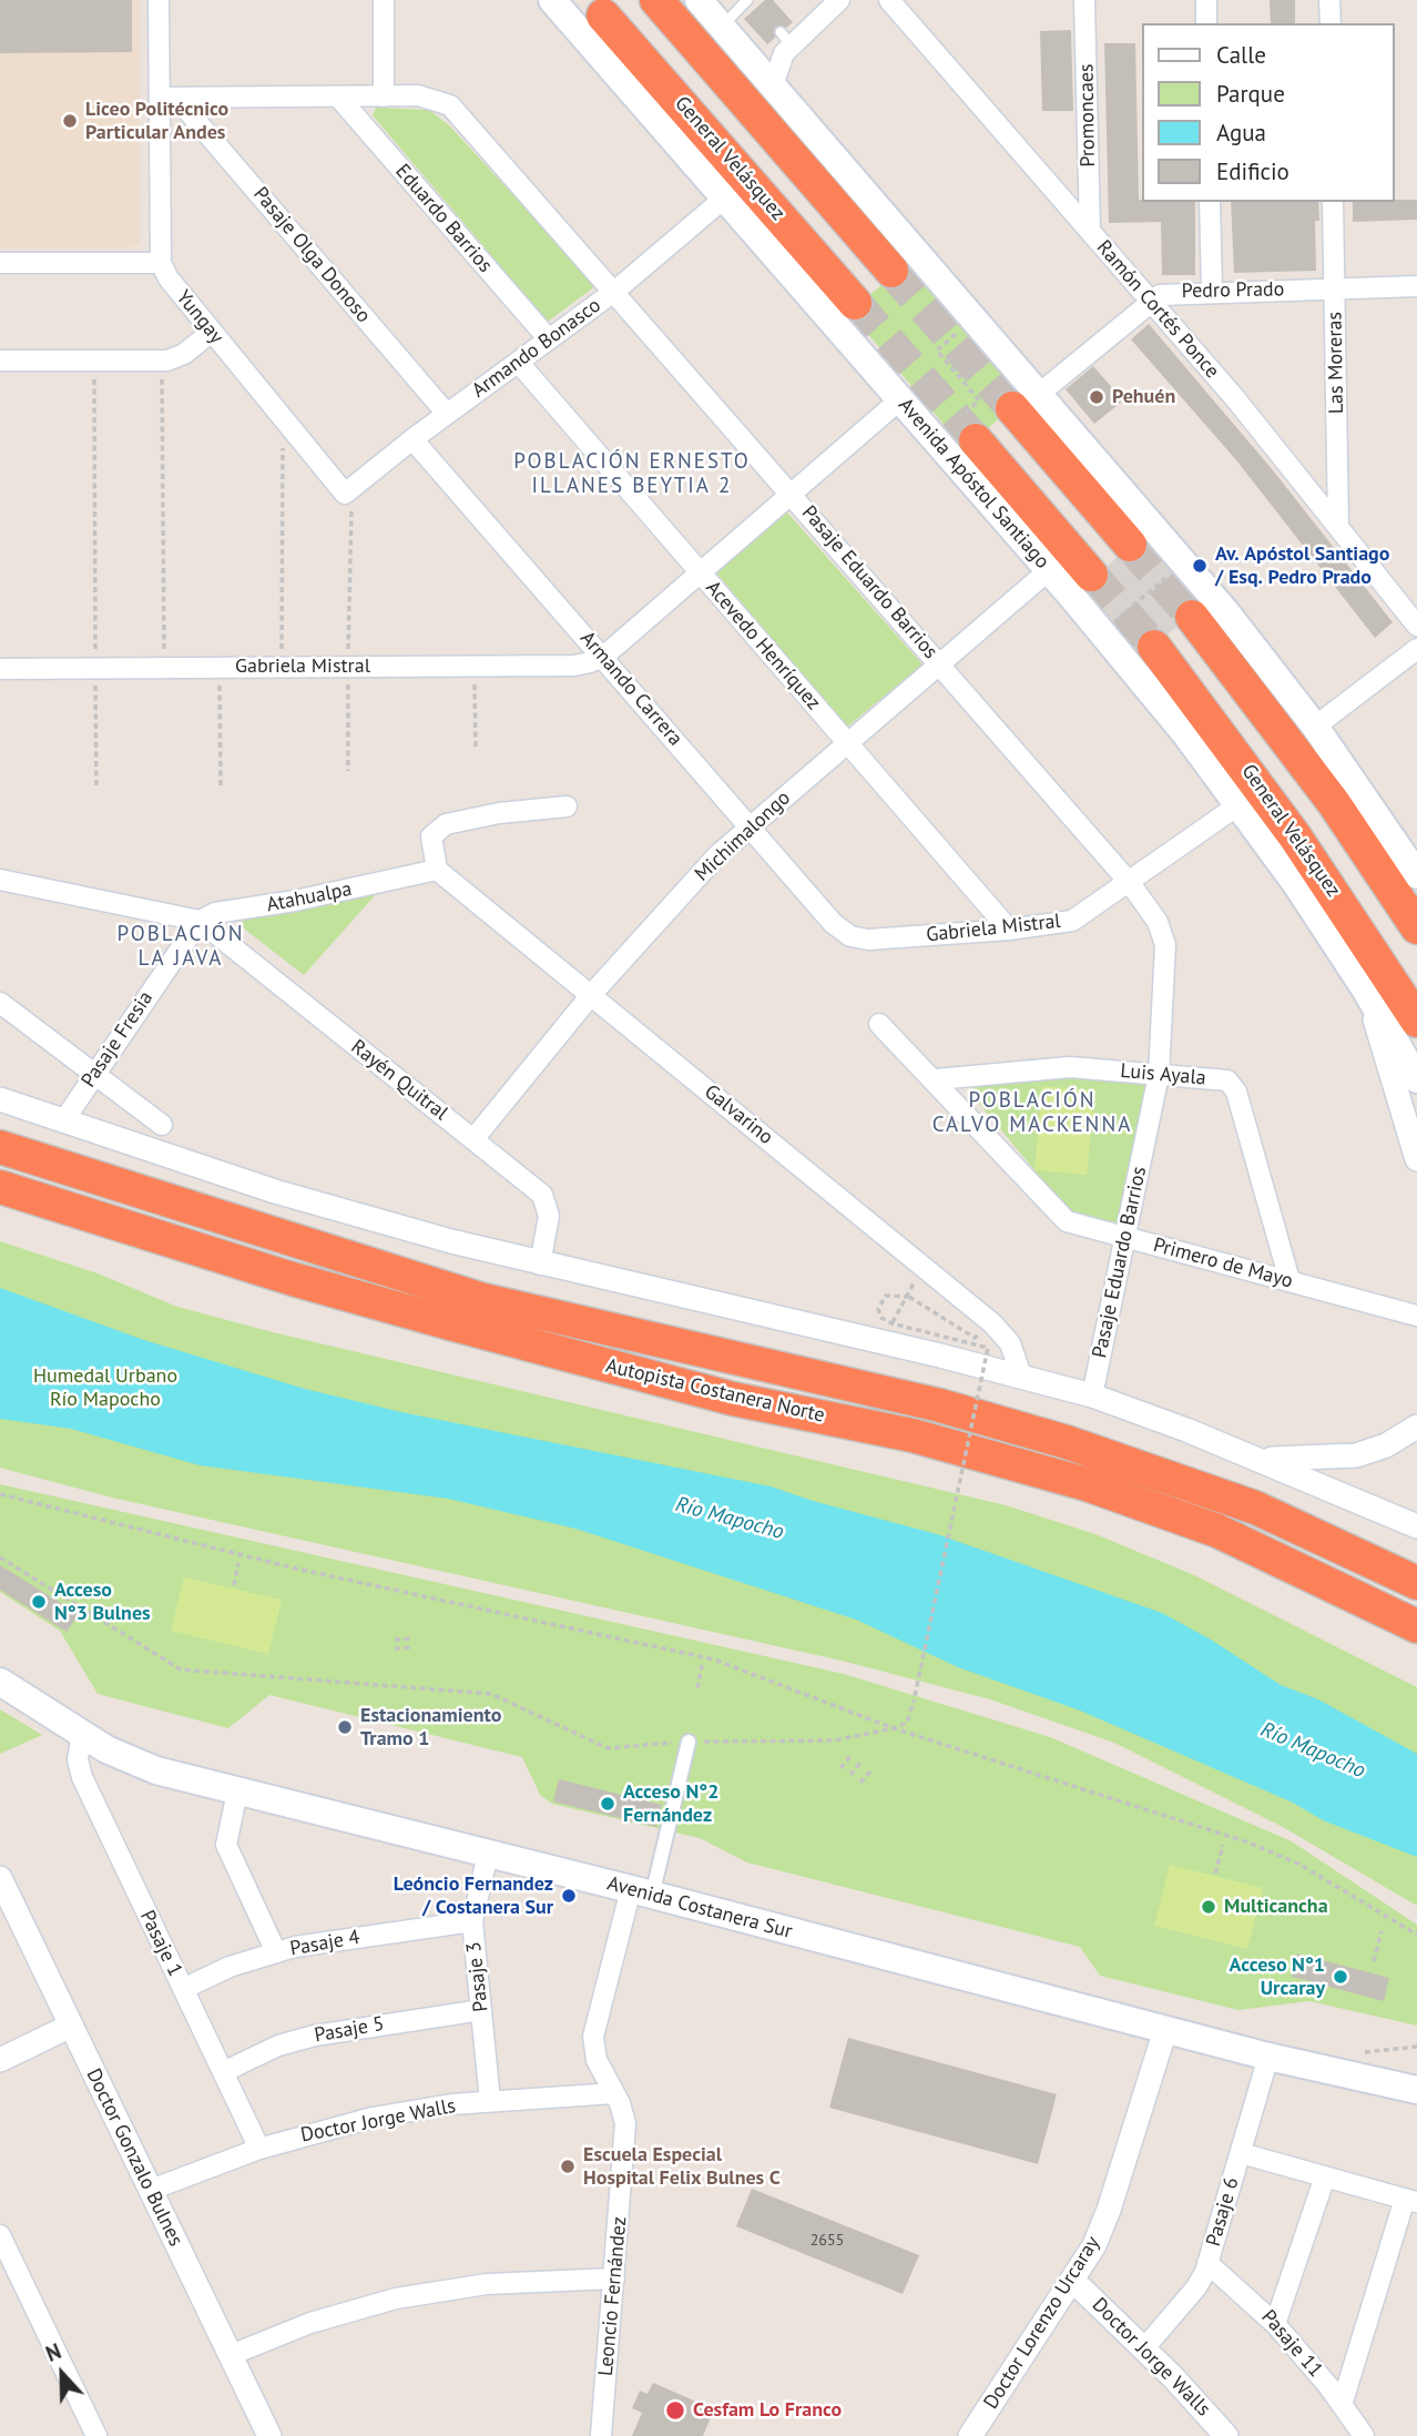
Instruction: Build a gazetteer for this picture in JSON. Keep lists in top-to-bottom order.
{
  "streets": {
    "highway": ["General Velásquez", "Autopista Costanera Norte"],
    "main road": ["Avenida Apóstol Santiago", "Avenida Costanera Sur"],
    "street": [
      "Promoncaes",
      "Eduardo Barrios",
      "Pasaje Olga Donoso",
      "Pedro Prado",
      "Ramón Cortés Ponce",
      "Yungay",
      "Armando Bonasco",
      "Las Moreras",
      "Pasaje Eduardo Barrios",
      "Acevedo Henríquez",
      "Gabriela Mistral",
      "Armando Carrera",
      "Michimalongo",
      "Atahualpa",
      "Pasaje Fresia",
      "Luis Ayala",
      "Rayén Quitral",
      "Galvarino",
      "Primero de Mayo",
      "Pasaje 1",
      "Pasaje 4",
      "Pasaje 3",
      "Pasaje 5",
      "Doctor Jorge Walls",
      "Doctor Gonzalo Bulnes",
      "Pasaje 6",
      "Leoncio Fernández",
      "Doctor Lorenzo Urcaray",
      "Pasaje 11"
    ]
  },
  "crossings": [
    ["Promoncaes", "Ramón Cortés Ponce"],
    ["Eduardo Barrios", "Armando Bonasco"],
    ["Eduardo Barrios", "Pasaje Eduardo Barrios"],
    ["Pasaje Olga Donoso", "Armando Bonasco"],
    ["Pasaje Olga Donoso", "Pasaje Eduardo Barrios"],
    ["Pedro Prado", "Ramón Cortés Ponce"],
    ["Pedro Prado", "Las Moreras"],
    ["Ramón Cortés Ponce", "Las Moreras"],
    ["Yungay", "Armando Bonasco"],
    ["Armando Bonasco", "Avenida Apóstol Santiago"],
    ["Armando Bonasco", "Pasaje Eduardo Barrios"],
    ["Armando Bonasco", "Acevedo Henríquez"],
    ["Armando Bonasco", "Armando Carrera"],
    ["Avenida Apóstol Santiago", "Gabriela Mistral"],
    ["Avenida Apóstol Santiago", "Michimalongo"],
    ["Pasaje Eduardo Barrios", "Gabriela Mistral"],
    ["Pasaje Eduardo Barrios", "Michimalongo"],
    ["Pasaje Eduardo Barrios", "Luis Ayala"],
    ["Pasaje Eduardo Barrios", "Primero de Mayo"],
    ["Acevedo Henríquez", "Gabriela Mistral"],
    ["Acevedo Henríquez", "Michimalongo"],
    ["Gabriela Mistral", "Armando Carrera"],
    ["Armando Carrera", "Michimalongo"],
    ["Michimalongo", "Rayén Quitral"],
    ["Michimalongo", "Galvarino"],
    ["Atahualpa", "Pasaje Fresia"],
    ["Atahualpa", "Rayén Quitral"],
    ["Atahualpa", "Galvarino"],
    ["Pasaje Fresia", "Rayén Quitral"],
    ["Luis Ayala", "Primero de Mayo"],
    ["Avenida Costanera Sur", "Pasaje 1"],
    ["Avenida Costanera Sur", "Pasaje 3"],
    ["Avenida Costanera Sur", "Pasaje 6"],
    ["Avenida Costanera Sur", "Leoncio Fernández"],
    ["Avenida Costanera Sur", "Doctor Lorenzo Urcaray"],
    ["Pasaje 1", "Pasaje 4"],
    ["Pasaje 1", "Pasaje 5"],
    ["Pasaje 1", "Doctor Jorge Walls"],
    ["Pasaje 4", "Pasaje 3"],
    ["Pasaje 3", "Pasaje 5"],
    ["Pasaje 3", "Doctor Jorge Walls"],
    ["Doctor Jorge Walls", "Doctor Gonzalo Bulnes"],
    ["Doctor Jorge Walls", "Pasaje 6"],
    ["Doctor Jorge Walls", "Leoncio Fernández"],
    ["Doctor Jorge Walls", "Doctor Lorenzo Urcaray"],
    ["Pasaje 6", "Pasaje 11"]
  ],
  "districts": ["POBLACIÓN ERNESTO ILLANES BEYTIA 2", "POBLACIÓN LA JAVA", "POBLACIÓN CALVO MACKENNA"],
  "water": ["Río Mapocho"],
  "parks": ["Humedal Urbano Río Mapocho"],
  "places": [
    "Liceo Politécnico Particular Andes",
    "Pehuén",
    "Av. Apóstol Santiago / Esq. Pedro Prado",
    "Acceso N°3 Bulnes",
    "Estacionamiento Tramo 1",
    "Acceso N°2 Fernández",
    "Leóncio Fernandez / Costanera Sur",
    "Multicancha",
    "Acceso N°1 Urcaray",
    "Escuela Especial Hospital Felix Bulnes C",
    "Cesfam Lo Franco"
  ],
  "house_numbers": ["2655"],
  "legend": [
    "Calle",
    "Parque",
    "Agua",
    "Edificio"
  ],
  "north": "top"
}
